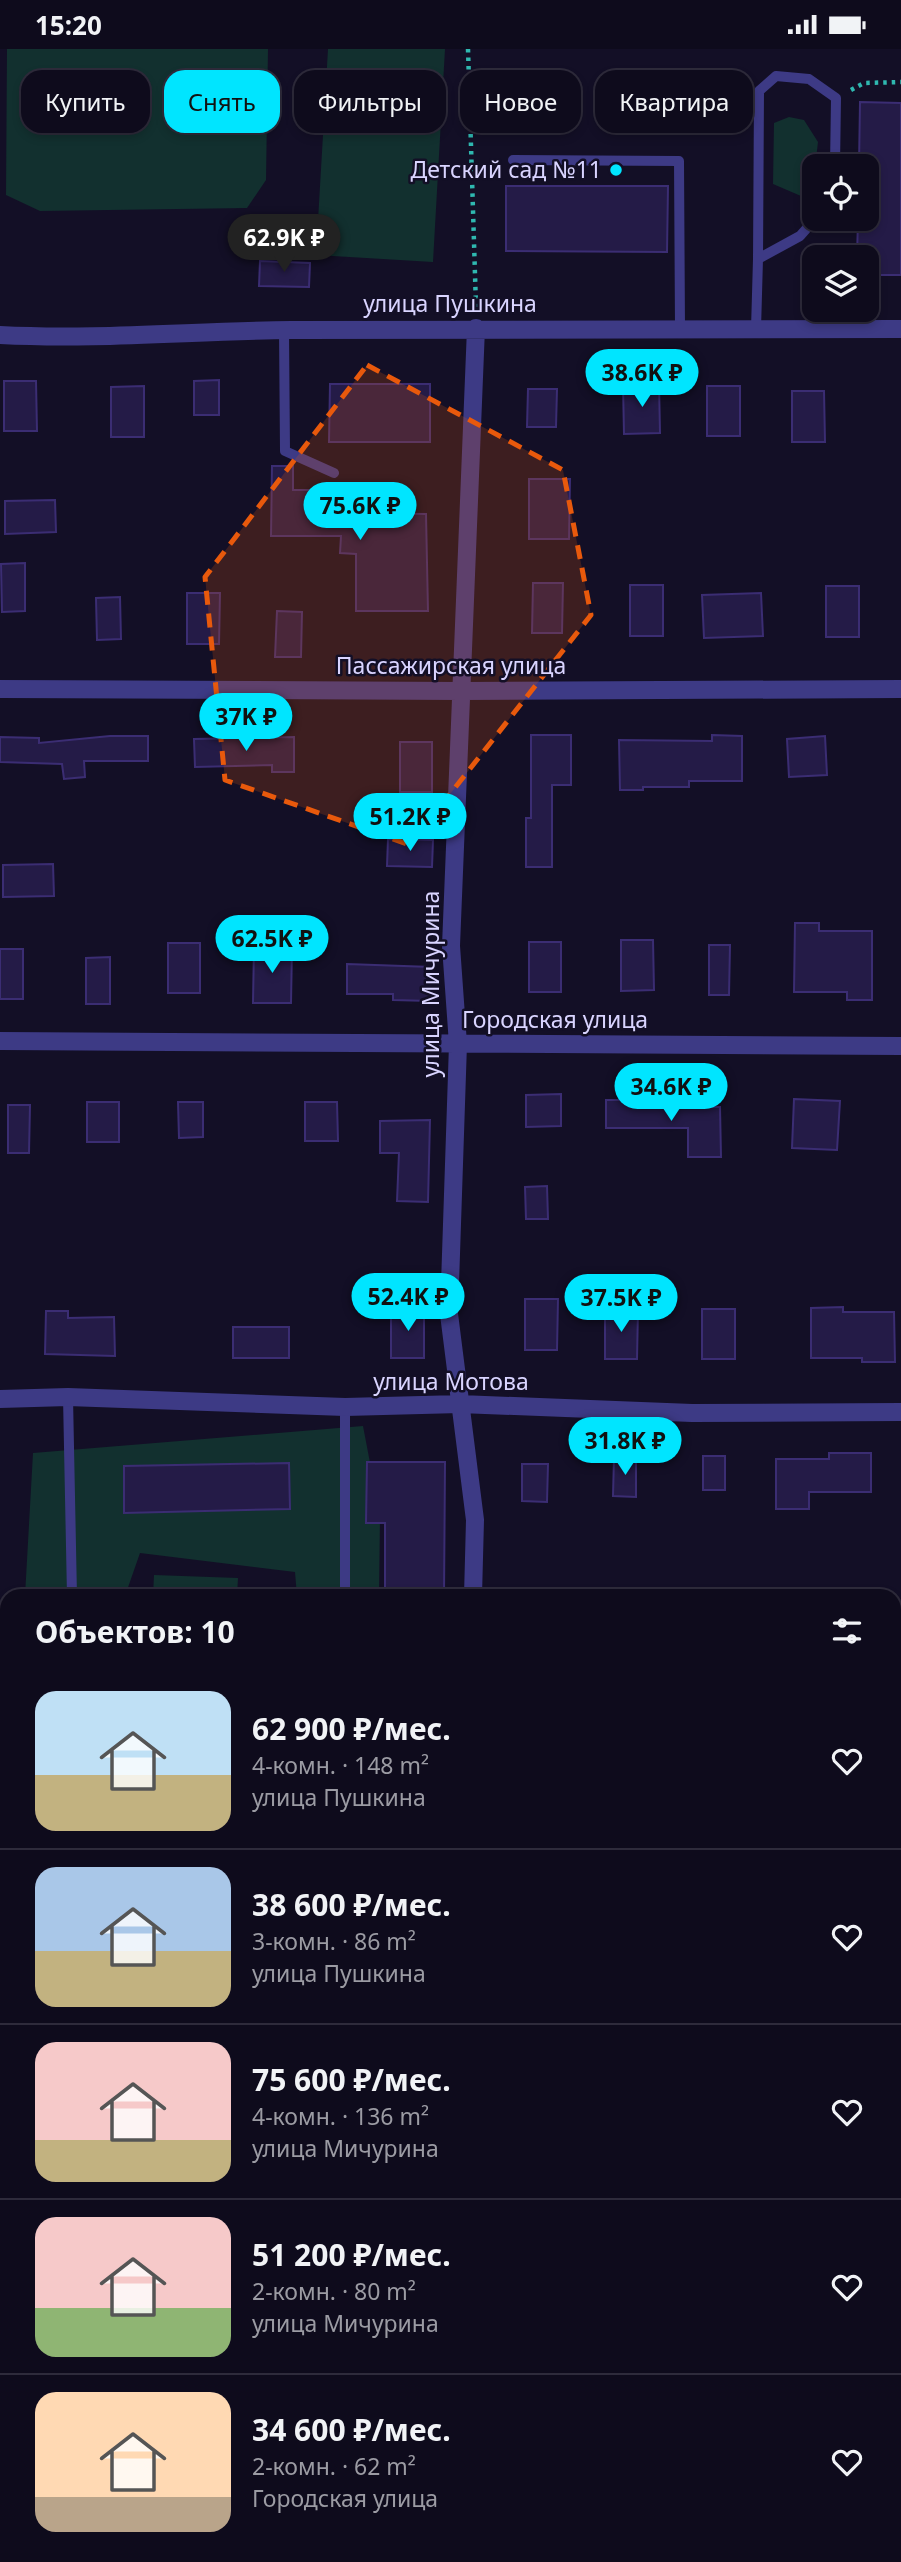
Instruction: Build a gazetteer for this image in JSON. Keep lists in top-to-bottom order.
{
  "streets": {
    "street": [
      "улица Пушкина",
      "Пассажирская улица",
      "улица Мичурина",
      "Городская улица",
      "улица Мотова"
    ]
  },
  "crossings": [
    ["улица Пушкина", "улица Мичурина"],
    ["Пассажирская улица", "улица Мичурина"],
    ["улица Мичурина", "Городская улица"],
    ["улица Мичурина", "улица Мотова"]
  ],
  "places": ["Детский сад №11"],
  "page": {
    "status": "15:20",
    "chip": [
      "Купить",
      "Снять",
      "Фильтры",
      "Новое",
      "Квартира"
    ],
    "price": [
      "62.9K ₽",
      "38.6K ₽",
      "75.6K ₽",
      "37K ₽",
      "51.2K ₽",
      "62.5K ₽",
      "34.6K ₽",
      "52.4K ₽",
      "37.5K ₽",
      "31.8K ₽"
    ],
    "heading": "Объектов: 10",
    "list": [
      {
        "name": "62 900 ₽/мес.",
        "note": "4-комн. · 148 m² · улица Пушкина"
      },
      {
        "name": "38 600 ₽/мес.",
        "note": "3-комн. · 86 m² · улица Пушкина"
      },
      {
        "name": "75 600 ₽/мес.",
        "note": "4-комн. · 136 m² · улица Мичурина"
      },
      {
        "name": "51 200 ₽/мес.",
        "note": "2-комн. · 80 m² · улица Мичурина"
      },
      {
        "name": "34 600 ₽/мес.",
        "note": "2-комн. · 62 m² · Городская улица"
      }
    ]
  }
}
